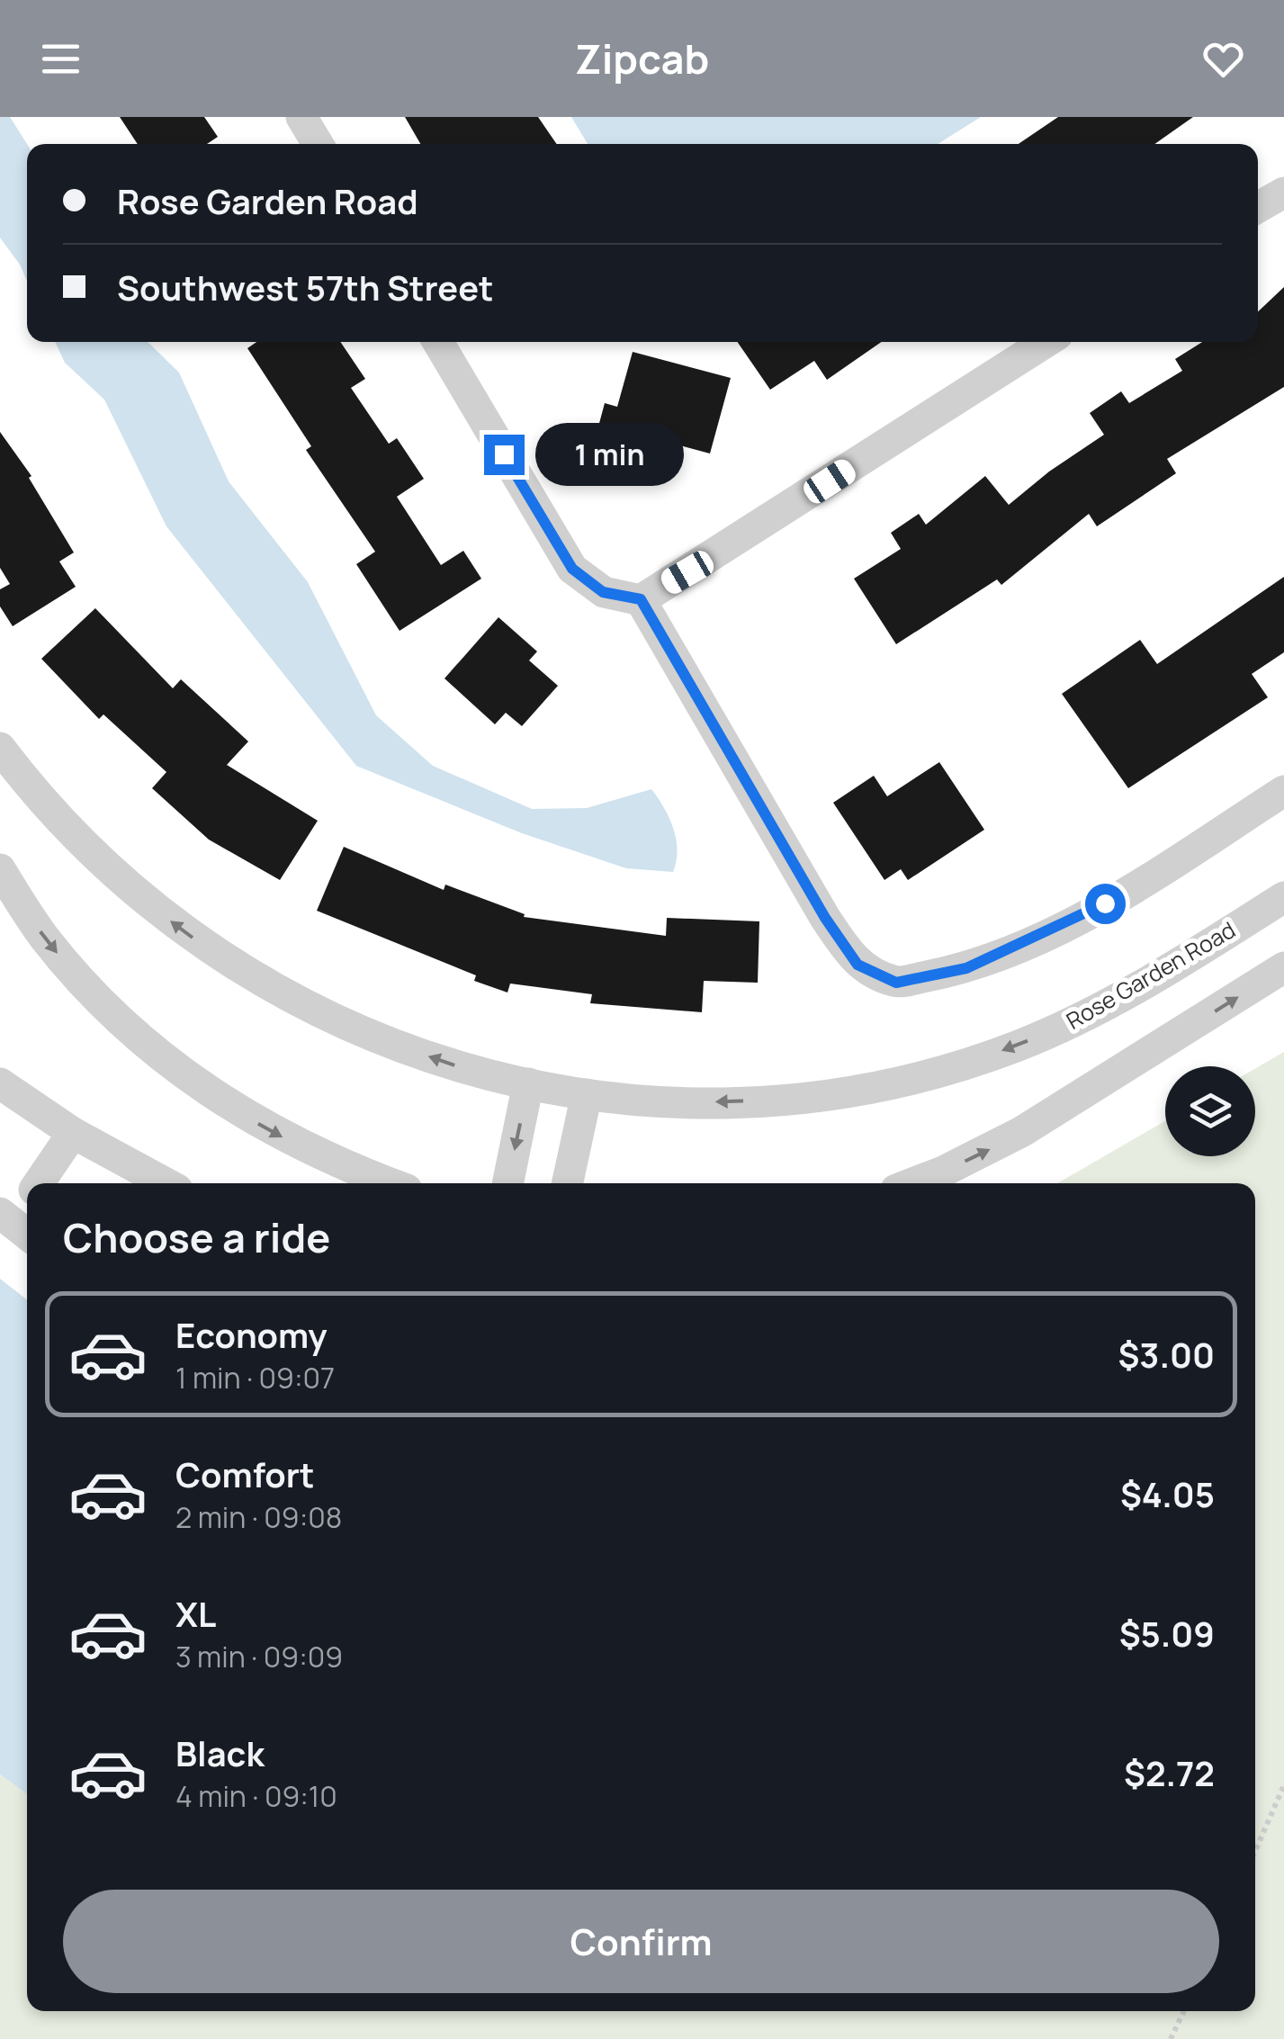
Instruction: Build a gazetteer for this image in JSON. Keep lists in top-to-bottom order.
{
  "streets": {
    "street": ["Rose Garden Road"]
  },
  "one_way": ["Rose Garden Road"],
  "page": {
    "header": "Zipcab",
    "banner": ["Rose Garden Road", "Southwest 57th Street"],
    "bubble": "1 min",
    "heading": "Choose a ride",
    "list": [
      {
        "name": "Economy",
        "note": "1 min · 09:07",
        "value": "$3.00"
      },
      {
        "name": "Comfort",
        "note": "2 min · 09:08",
        "value": "$4.05"
      },
      {
        "name": "XL",
        "note": "3 min · 09:09",
        "value": "$5.09"
      },
      {
        "name": "Black",
        "note": "4 min · 09:10",
        "value": "$2.72"
      }
    ],
    "buttons": "Confirm"
  }
}
